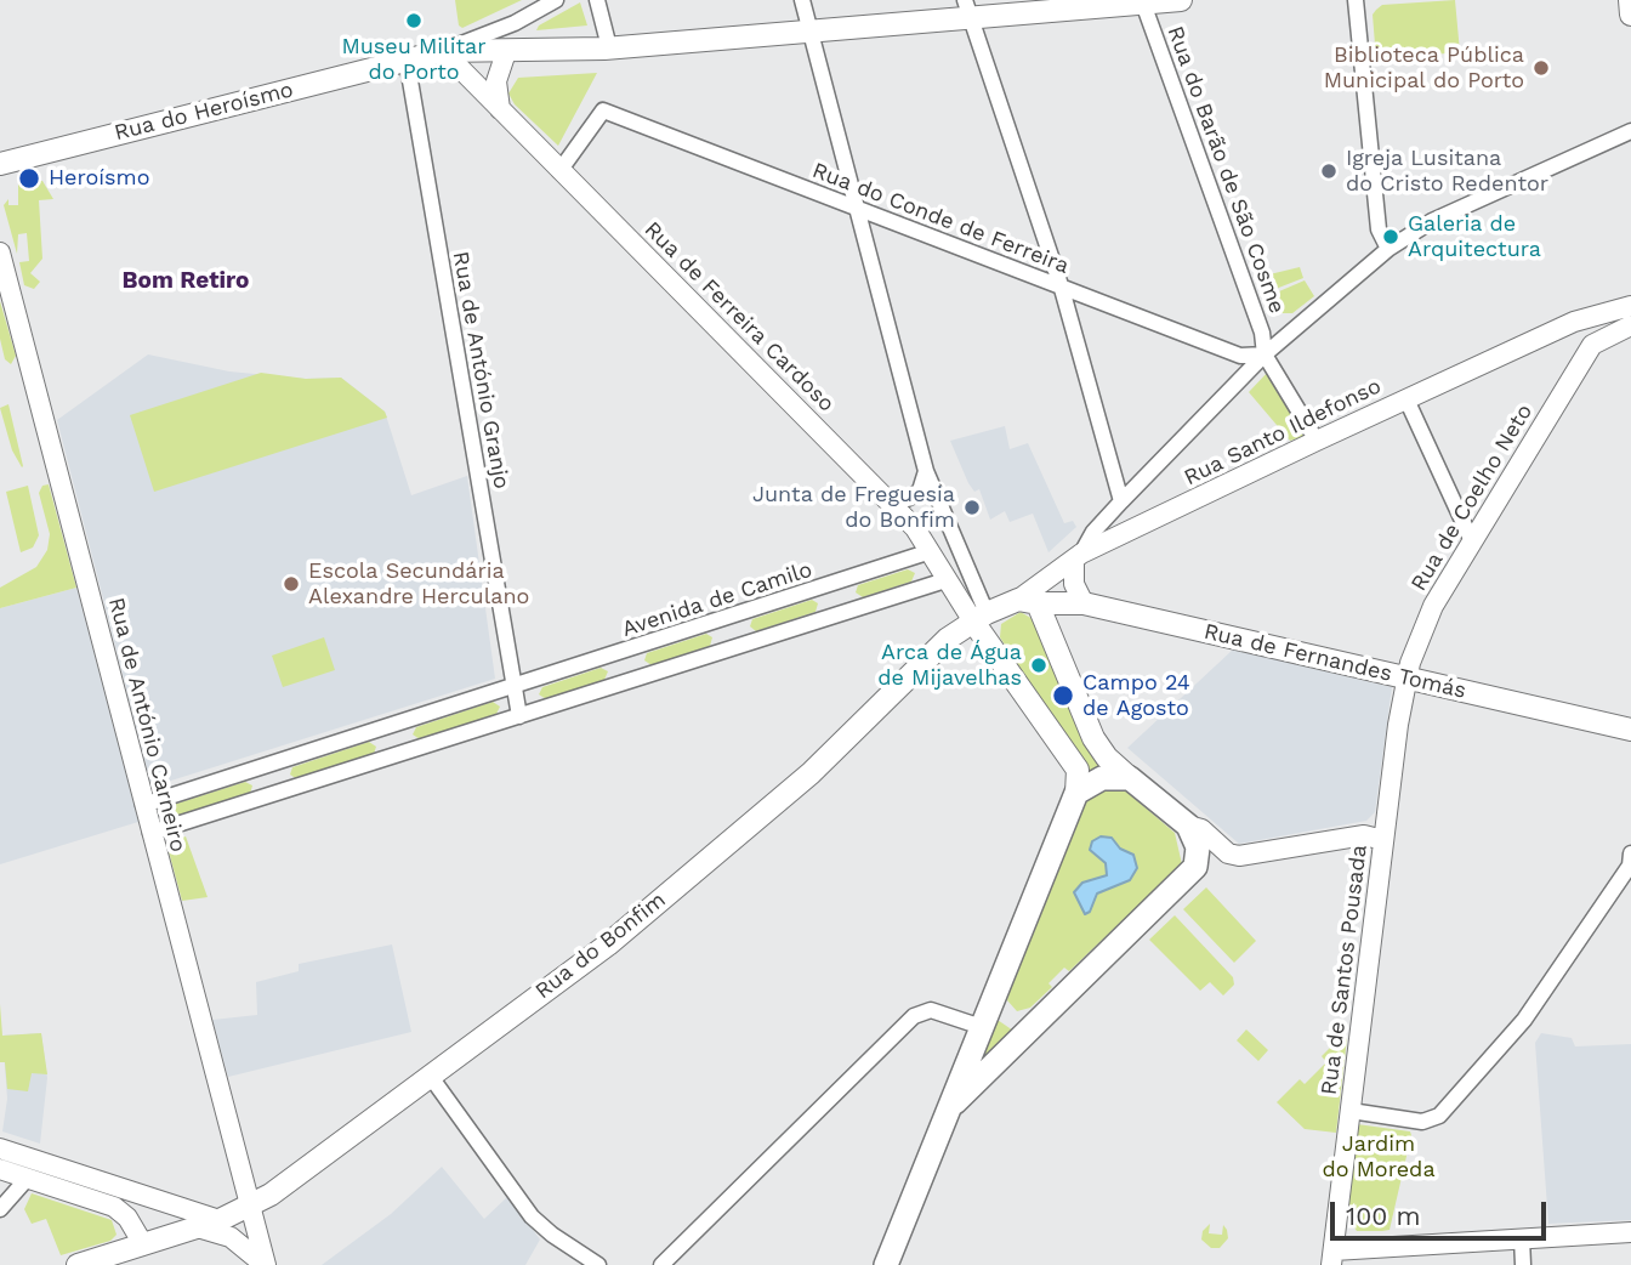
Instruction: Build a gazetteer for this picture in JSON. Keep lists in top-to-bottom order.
{
  "streets": {
    "main road": ["Rua do Heroísmo", "Rua de Fernandes Tomás", "Rua do Bonfim"],
    "street": [
      "Rua do Barão de São Cosme",
      "Rua do Conde de Ferreira",
      "Rua de Ferreira Cardoso",
      "Rua de António Granjo",
      "Rua Santo Ildefonso",
      "Rua de Coelho Neto",
      "Avenida de Camilo",
      "Rua de António Carneiro",
      "Rua de Santos Pousada"
    ]
  },
  "crossings": [
    ["Rua do Heroísmo", "Rua do Barão de São Cosme"],
    ["Rua do Heroísmo", "Rua de Ferreira Cardoso"],
    ["Rua do Heroísmo", "Rua de António Granjo"],
    ["Rua do Barão de São Cosme", "Rua do Conde de Ferreira"],
    ["Rua do Barão de São Cosme", "Rua Santo Ildefonso"],
    ["Rua do Conde de Ferreira", "Rua de Ferreira Cardoso"],
    ["Rua de Ferreira Cardoso", "Avenida de Camilo"],
    ["Rua de Ferreira Cardoso", "Rua do Bonfim"],
    ["Rua de António Granjo", "Avenida de Camilo"],
    ["Rua Santo Ildefonso", "Rua de Fernandes Tomás"],
    ["Rua de Coelho Neto", "Rua de Fernandes Tomás"],
    ["Rua de Coelho Neto", "Rua de Santos Pousada"],
    ["Avenida de Camilo", "Rua de António Carneiro"],
    ["Rua de Fernandes Tomás", "Rua de Santos Pousada"],
    ["Rua de António Carneiro", "Rua do Bonfim"]
  ],
  "districts": ["Bom Retiro"],
  "parks": ["Jardim do Moreda"],
  "places": [
    "Museu Militar do Porto",
    "Biblioteca Pública Municipal do Porto",
    "Igreja Lusitana do Cristo Redentor",
    "Heroísmo",
    "Galeria de Arquitectura",
    "Junta de Freguesia do Bonfim",
    "Escola Secundária Alexandre Herculano",
    "Arca de Água de Mijavelhas",
    "Campo 24 de Agosto"
  ],
  "scale_bar": "100 m"
}
